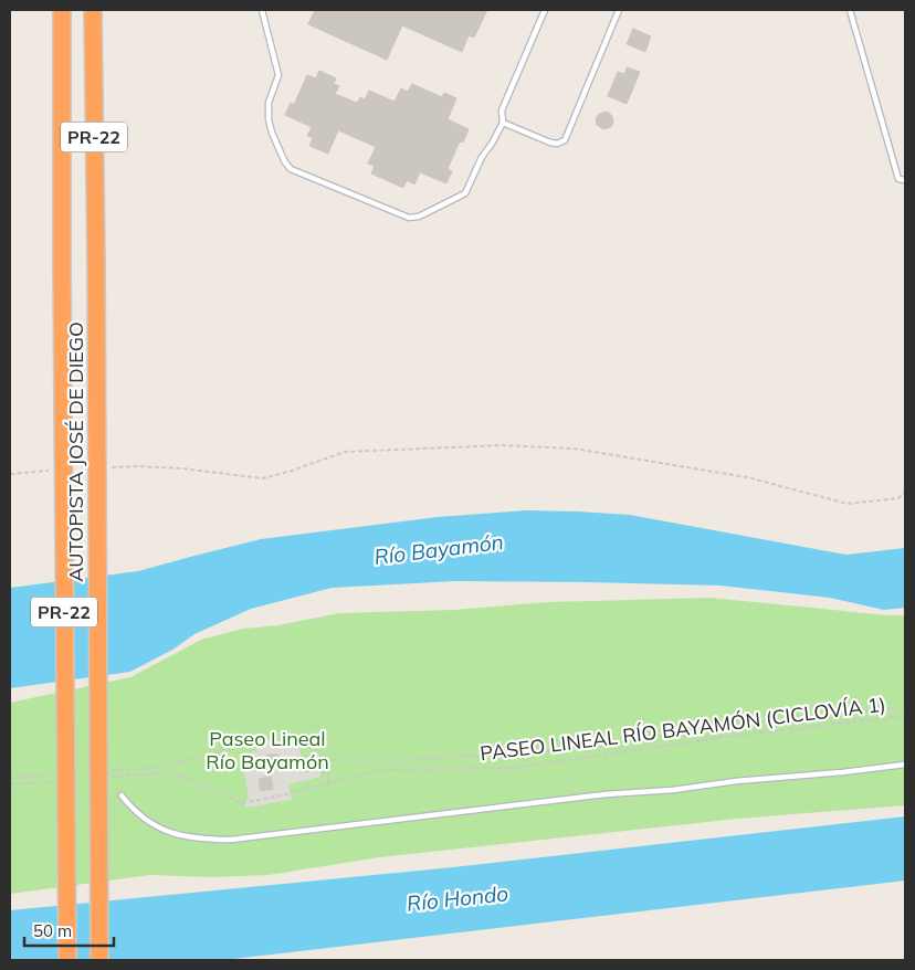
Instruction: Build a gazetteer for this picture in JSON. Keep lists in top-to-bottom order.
{
  "streets": {
    "highway": ["PR-22", "AUTOPISTA JOSÉ DE DIEGO"],
    "path": ["PASEO LINEAL RÍO BAYAMÓN (CICLOVÍA 1)"]
  },
  "water": ["Río Bayamón", "Río Hondo"],
  "parks": ["Paseo Lineal Río Bayamón"],
  "scale_bar": "50 m"
}
